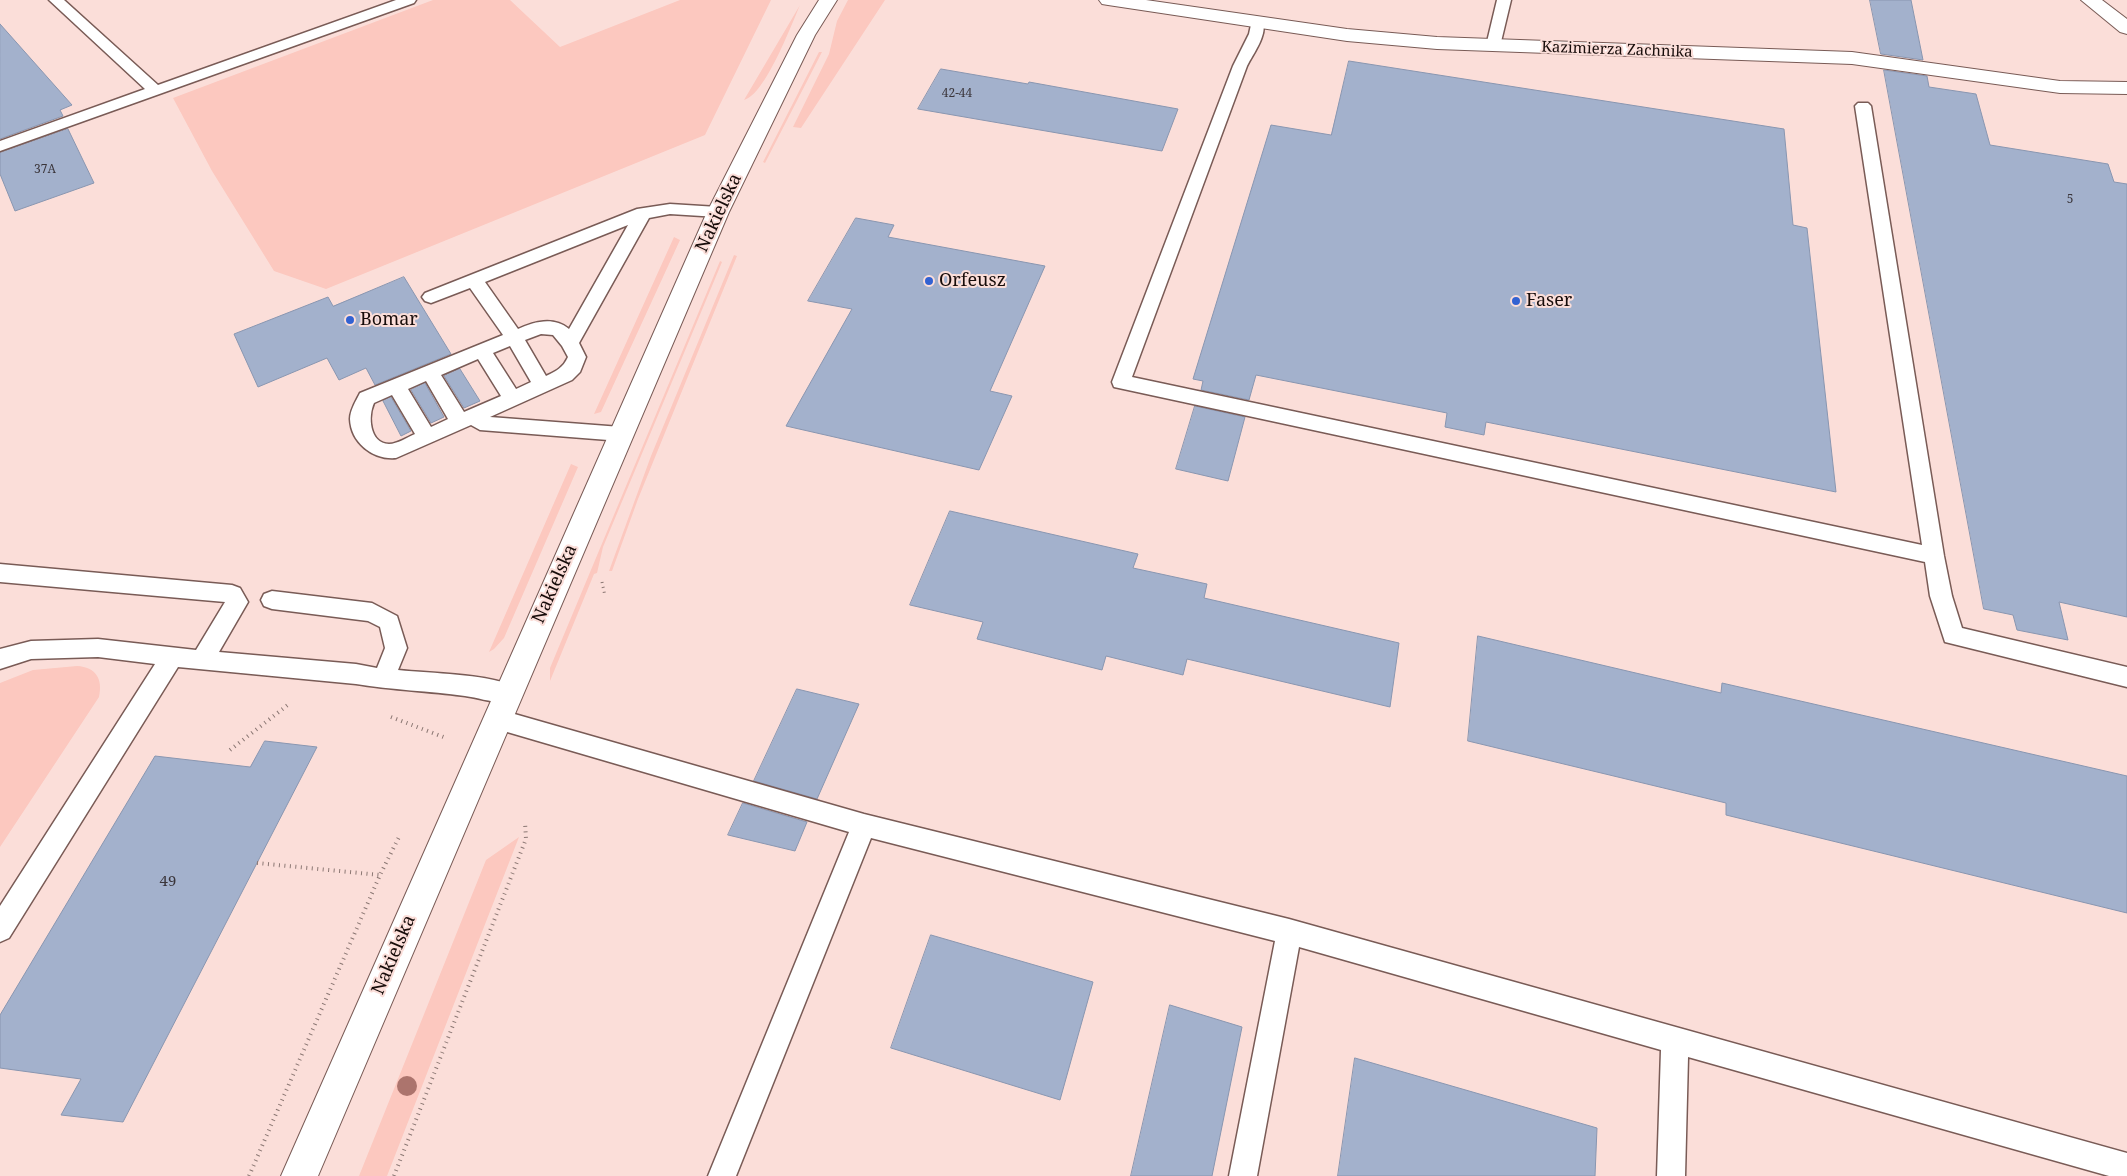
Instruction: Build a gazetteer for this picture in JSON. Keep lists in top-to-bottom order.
{
  "streets": {
    "street": ["Kazimierza Zachnika", "Nakielska"]
  },
  "places": ["Orfeusz", "Faser", "Bomar"],
  "house_numbers": [
    "42-44",
    "37A",
    "5",
    "49"
  ]
}
